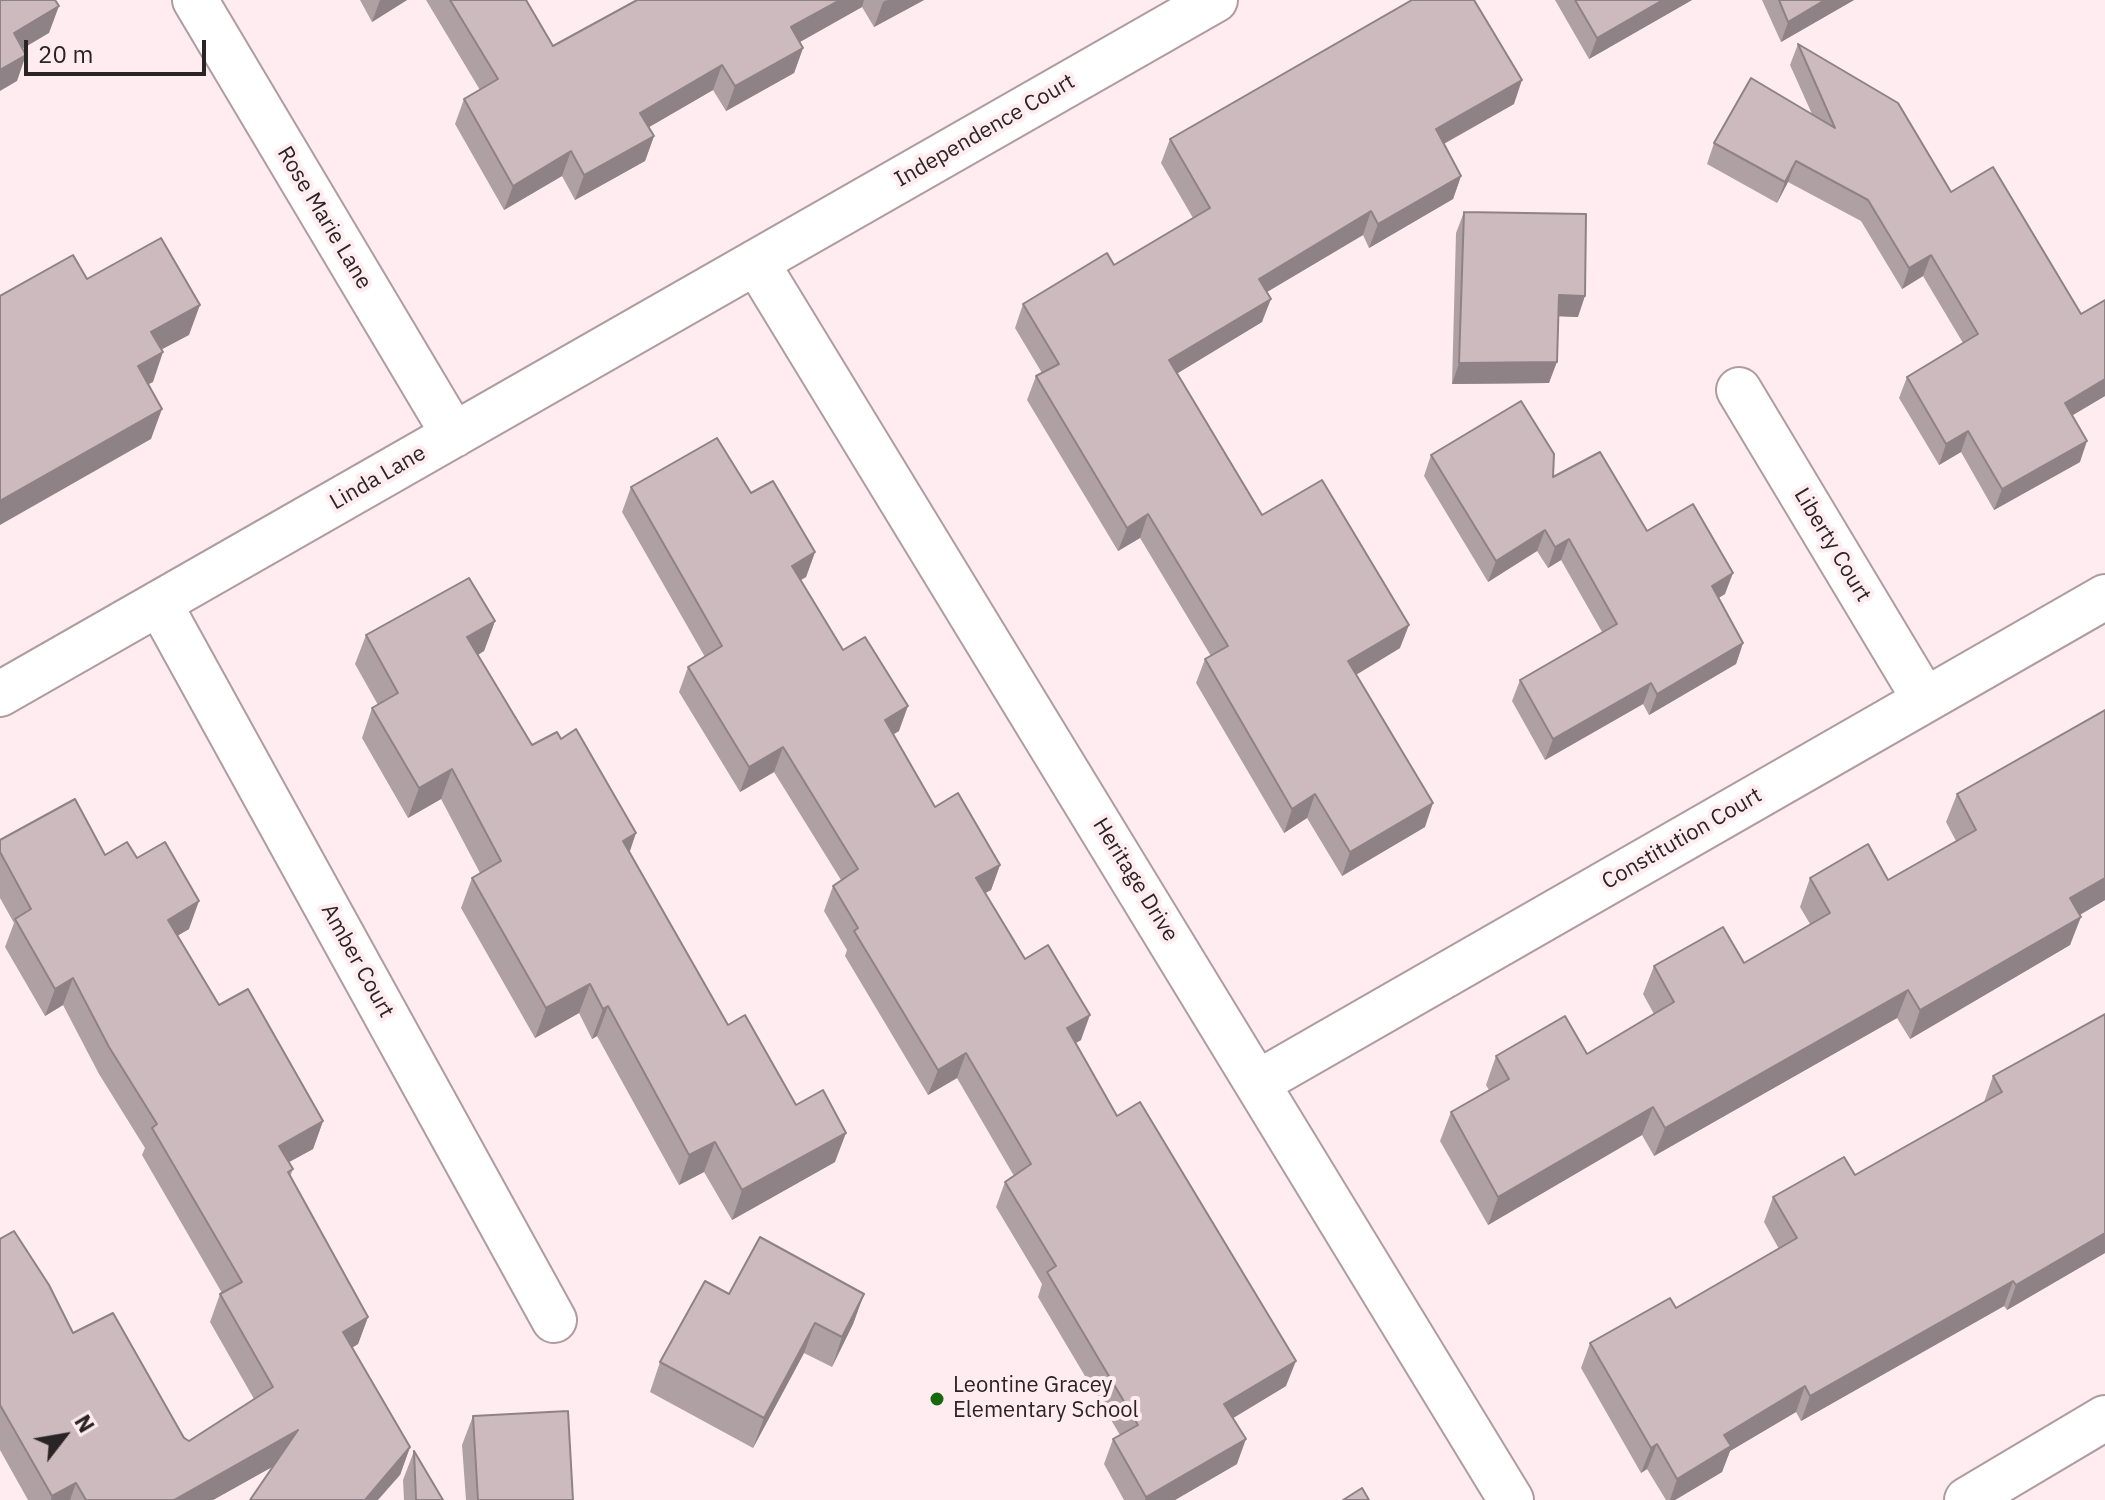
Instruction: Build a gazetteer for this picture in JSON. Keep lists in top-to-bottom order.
{
  "streets": {
    "street": [
      "Independence Court",
      "Rose Marie Lane",
      "Linda Lane",
      "Liberty Court",
      "Constitution Court",
      "Heritage Drive",
      "Amber Court"
    ]
  },
  "crossings": [
    ["Independence Court", "Linda Lane"],
    ["Independence Court", "Heritage Drive"],
    ["Rose Marie Lane", "Linda Lane"],
    ["Linda Lane", "Heritage Drive"],
    ["Linda Lane", "Amber Court"],
    ["Liberty Court", "Constitution Court"],
    ["Constitution Court", "Heritage Drive"]
  ],
  "places": ["Leontine Gracey Elementary School"],
  "scale_bar": "20 m",
  "north": "top right"
}
